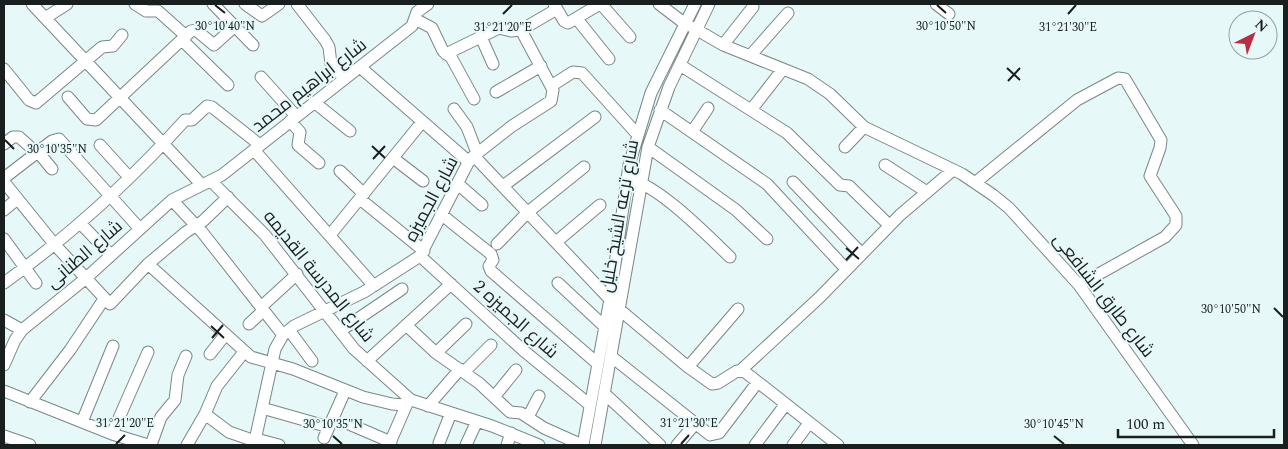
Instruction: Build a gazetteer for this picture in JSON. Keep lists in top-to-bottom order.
{
  "streets": {
    "street": [
      "شارع ابراهيم محمد",
      "شارع الجميزه",
      "شارع ترعه الشيخ خليل",
      "شارع الطنانى",
      "شارع المدرسة القديمه",
      "شارع طارق الشافعى",
      "شارع الجميزه 2"
    ]
  },
  "crossings": [
    ["شارع ابراهيم محمد", "شارع الطنانى"],
    ["شارع ابراهيم محمد", "شارع المدرسة القديمه"],
    ["شارع الجميزه", "شارع المدرسة القديمه"],
    ["شارع الجميزه", "شارع الجميزه 2"],
    ["شارع ترعه الشيخ خليل", "شارع طارق الشافعى"],
    ["شارع ترعه الشيخ خليل", "شارع الجميزه 2"],
    ["شارع الطنانى", "شارع المدرسة القديمه"]
  ],
  "scale_bar": "100 m",
  "north": "top right",
  "coordinates": [
    "30°10'40\"N",
    "30°10'50\"N",
    "31°21'20\"E",
    "31°21'30\"E",
    "30°10'35\"N",
    "30°10'45\"N"
  ]
}
